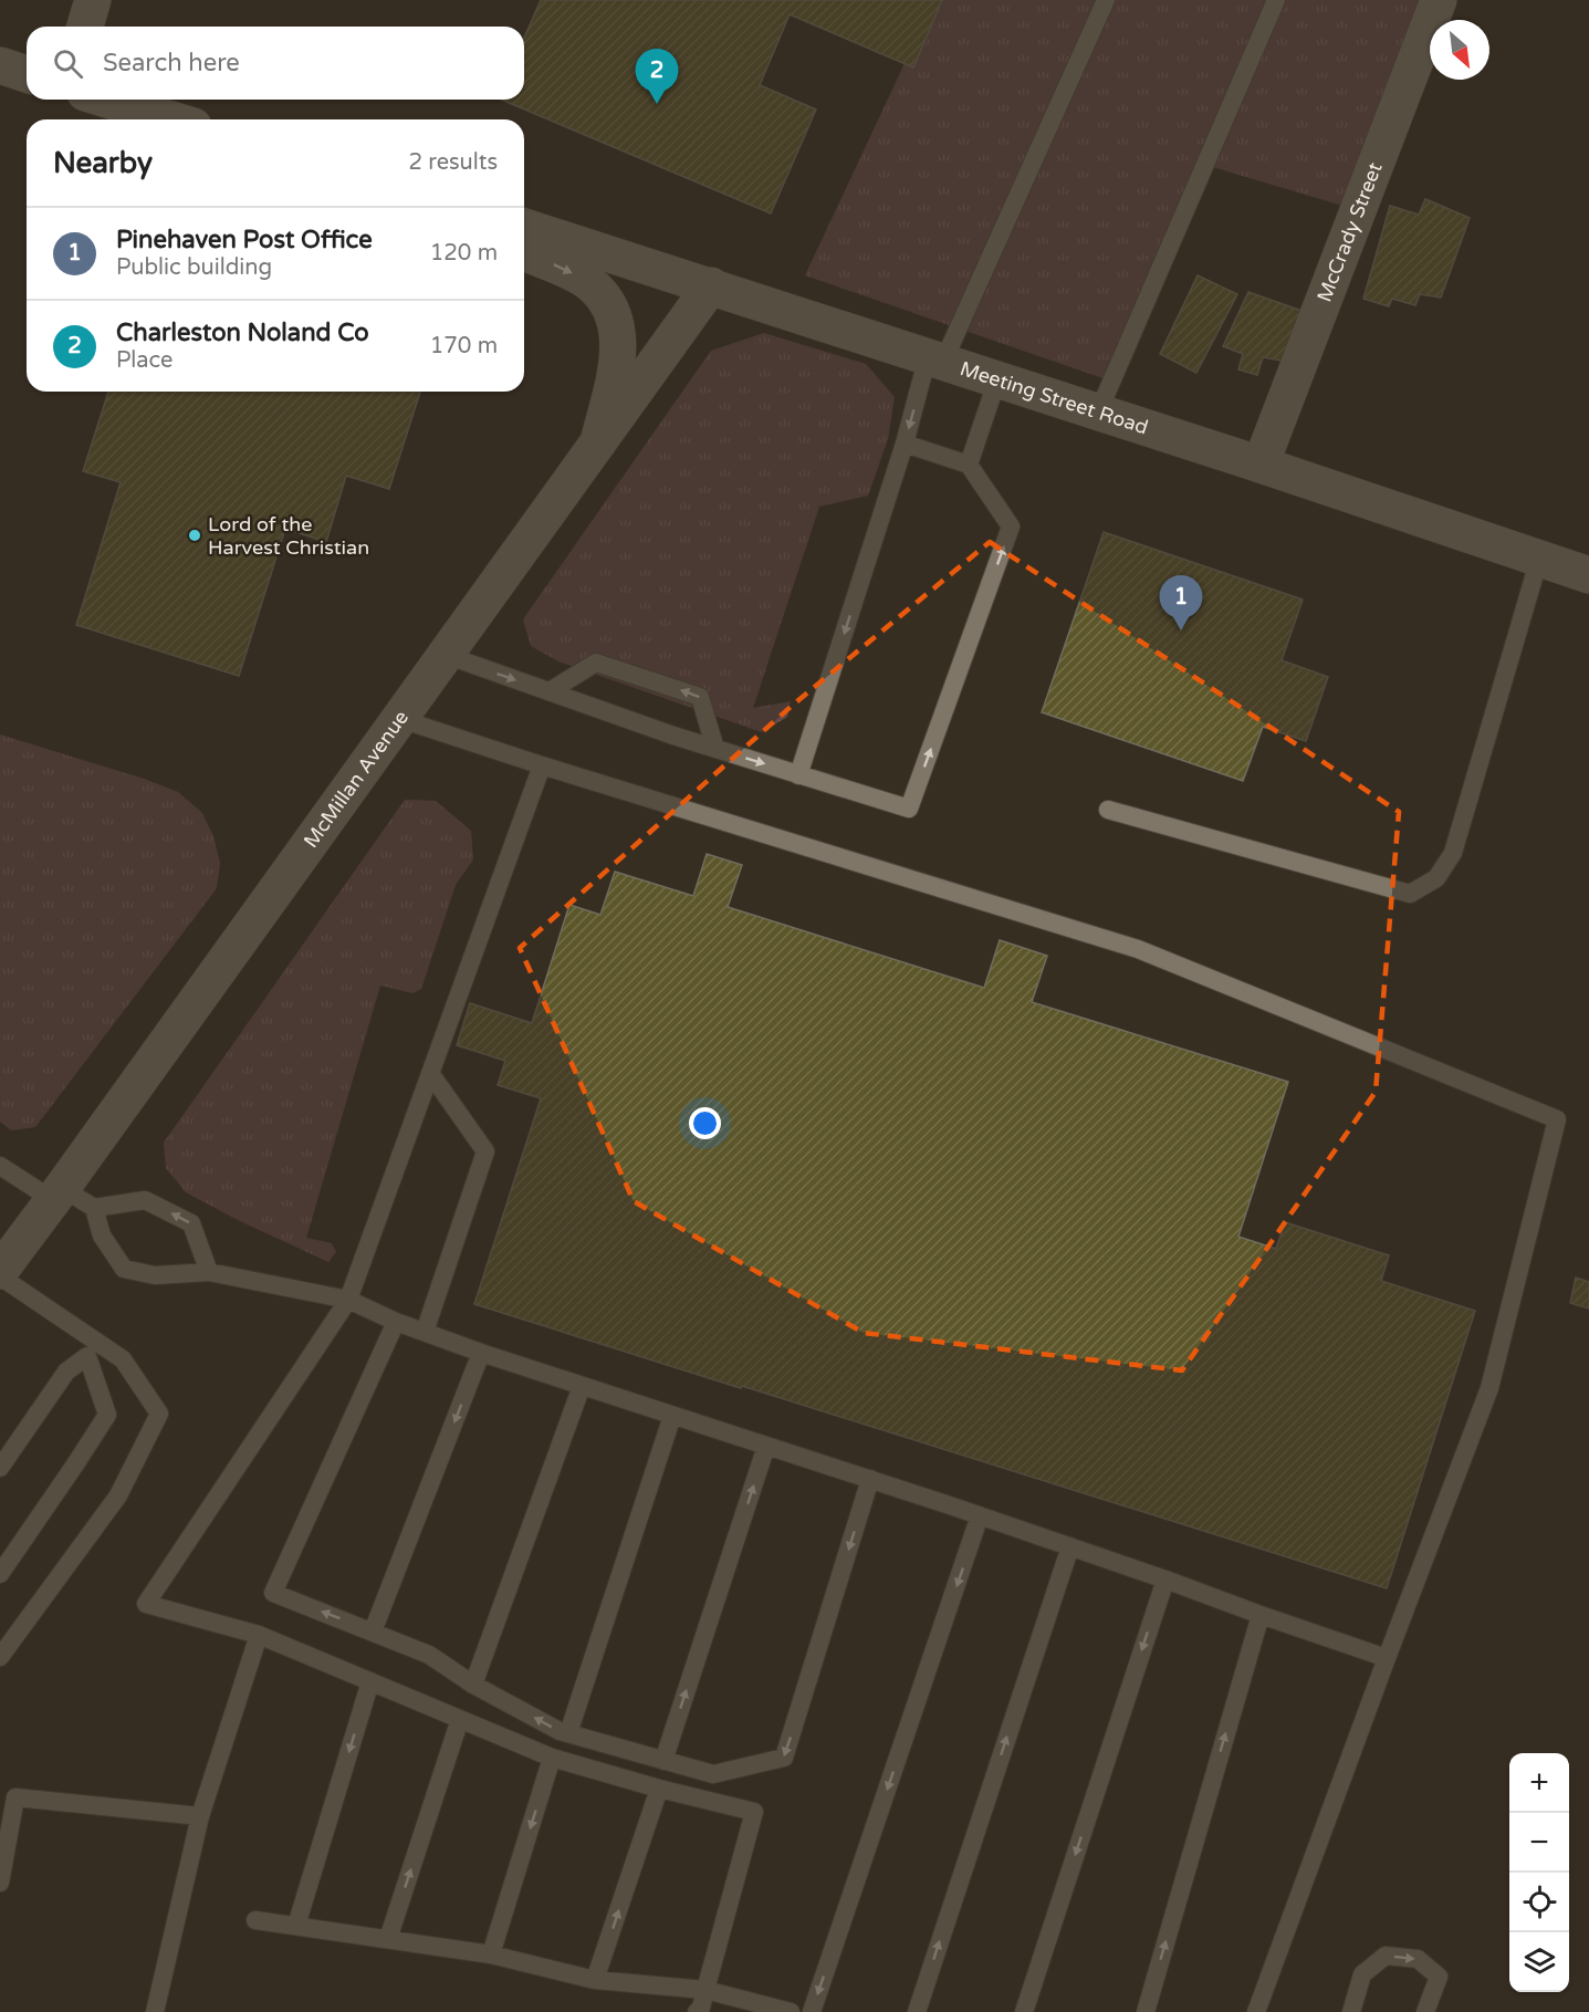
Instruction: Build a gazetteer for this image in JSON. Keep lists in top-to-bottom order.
{
  "streets": {
    "street": ["McCrady Street", "Meeting Street Road", "McMillan Avenue"]
  },
  "crossings": [
    ["McCrady Street", "Meeting Street Road"],
    ["Meeting Street Road", "McMillan Avenue"]
  ],
  "places": ["Lord of the Harvest Christian"],
  "north": "bottom right",
  "page": {
    "search": "Search here",
    "pins": ["2", "1"],
    "heading": ["Nearby", "2 results"],
    "list": [
      {
        "mark": "1",
        "name": "Pinehaven Post Office",
        "note": "Public building",
        "value": "120 m"
      },
      {
        "mark": "2",
        "name": "Charleston Noland Co",
        "note": "Place",
        "value": "170 m"
      }
    ],
    "map_buttons": ["+", "−"]
  }
}
